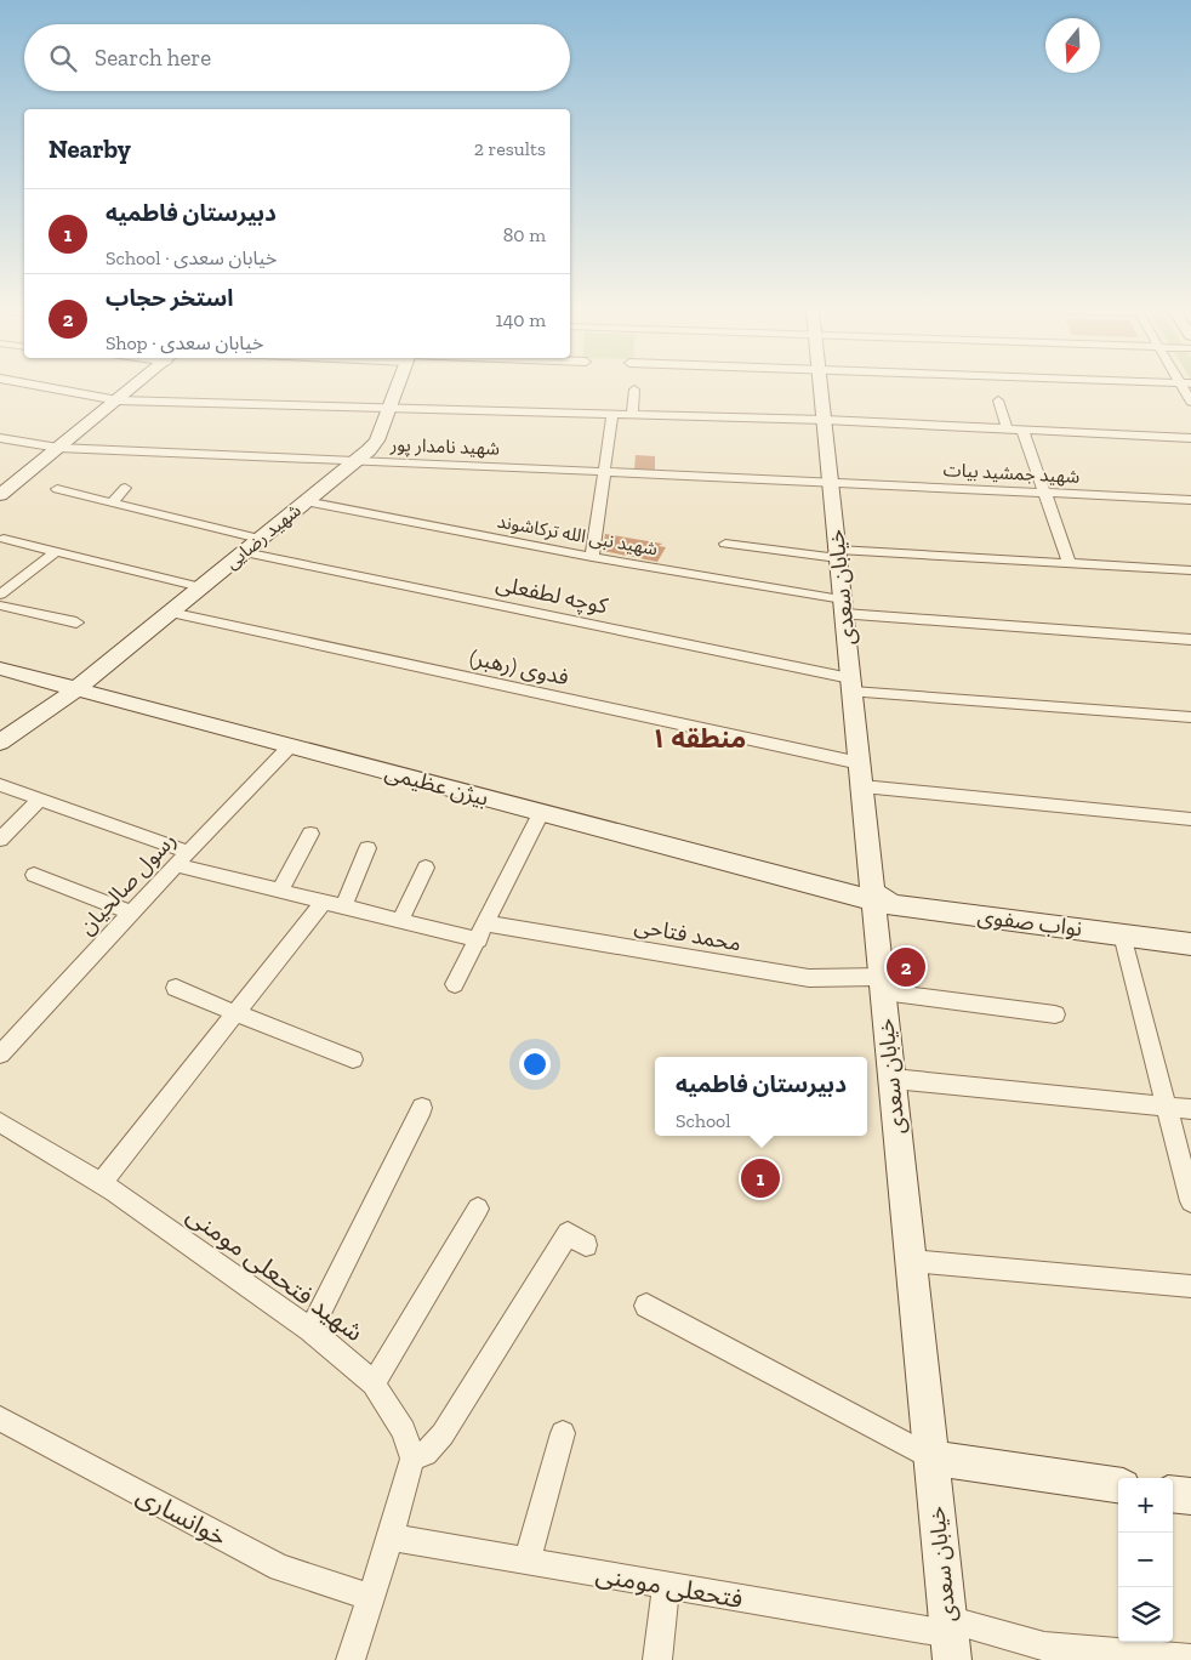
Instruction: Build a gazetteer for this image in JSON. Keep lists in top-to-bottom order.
{
  "streets": {
    "main road": [
      "شهید رضایی",
      "خیابان سعدی",
      "بیژن عظیمی",
      "نواب صفوی"
    ],
    "street": [
      "شهید نامدار پور",
      "شهید جمشید بیات",
      "شهید نبی الله ترکاشوند",
      "کوچه لطفعلی",
      "فدوی (رهبر)",
      "رسول صالحیان",
      "محمد فتاحی",
      "شهید فتحعلی مومنی",
      "خوانساری",
      "فتحعلی مومنی"
    ]
  },
  "crossings": [
    ["شهید نامدار پور", "شهید جمشید بیات"],
    ["شهید نامدار پور", "شهید رضایی"],
    ["شهید نامدار پور", "خیابان سعدی"],
    ["شهید جمشید بیات", "خیابان سعدی"],
    ["شهید نبی الله ترکاشوند", "شهید رضایی"],
    ["شهید نبی الله ترکاشوند", "خیابان سعدی"],
    ["شهید رضایی", "کوچه لطفعلی"],
    ["شهید رضایی", "فدوی (رهبر)"],
    ["شهید رضایی", "بیژن عظیمی"],
    ["خیابان سعدی", "کوچه لطفعلی"],
    ["خیابان سعدی", "فدوی (رهبر)"],
    ["خیابان سعدی", "بیژن عظیمی"],
    ["خیابان سعدی", "نواب صفوی"],
    ["خیابان سعدی", "محمد فتاحی"],
    ["خیابان سعدی", "فتحعلی مومنی"],
    ["بیژن عظیمی", "رسول صالحیان"],
    ["بیژن عظیمی", "نواب صفوی"],
    ["رسول صالحیان", "محمد فتاحی"]
  ],
  "districts": ["منطقه ۱"],
  "north": "bottom",
  "page": {
    "search": "Search here",
    "heading": ["Nearby", "2 results"],
    "list": [
      {
        "mark": "1",
        "name": "دبیرستان فاطمیه",
        "note": "School · خیابان سعدی",
        "value": "80 m"
      },
      {
        "mark": "2",
        "name": "استخر حجاب",
        "note": "Shop · خیابان سعدی",
        "value": "140 m"
      }
    ],
    "pins": ["2", "1"],
    "popup": ["دبیرستان فاطمیه", "School"],
    "map_buttons": ["+", "−"]
  }
}
